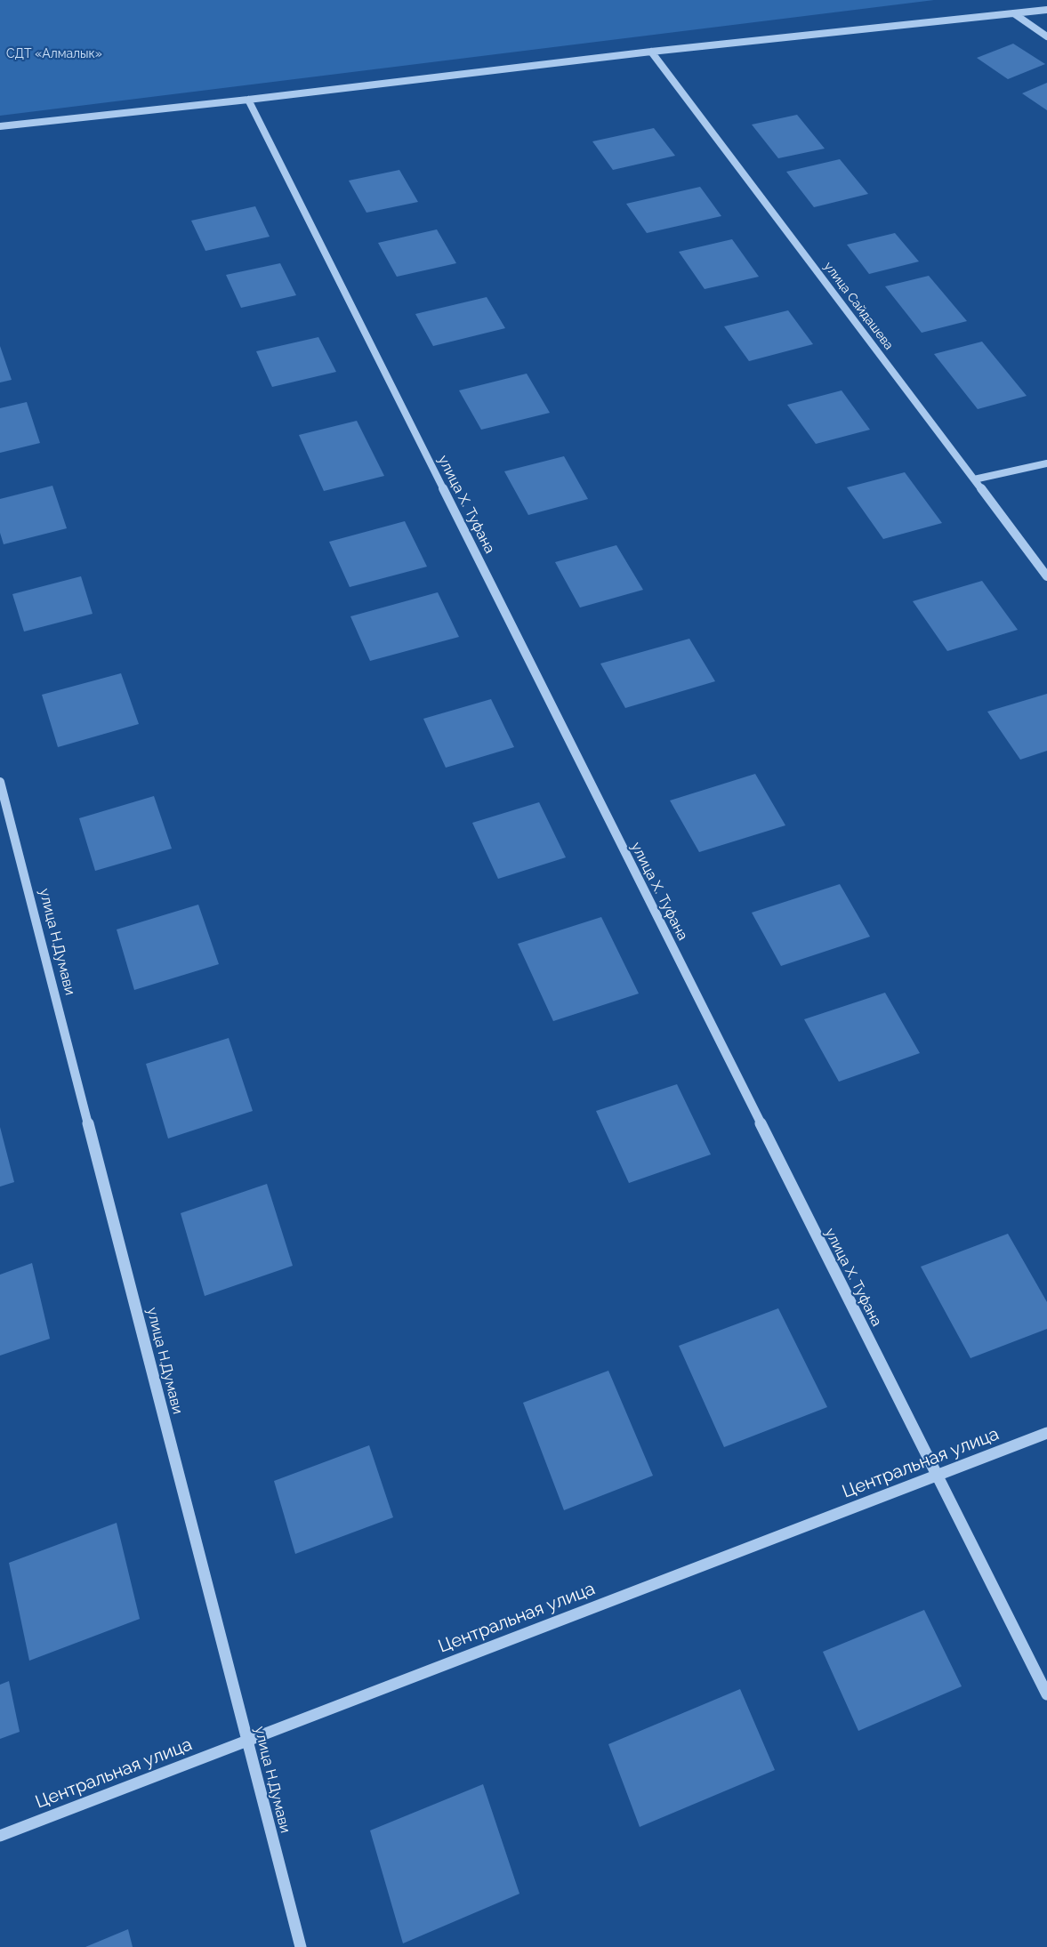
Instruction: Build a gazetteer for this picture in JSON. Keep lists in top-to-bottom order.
{
  "streets": {
    "street": [
      "улица Сайдашева",
      "улица Х. Туфана",
      "улица Н.Думави",
      "Центральная улица"
    ]
  },
  "crossings": [
    ["улица Х. Туфана", "Центральная улица"],
    ["улица Н.Думави", "Центральная улица"]
  ],
  "parks": ["СДТ «Алмалык»"]
}
